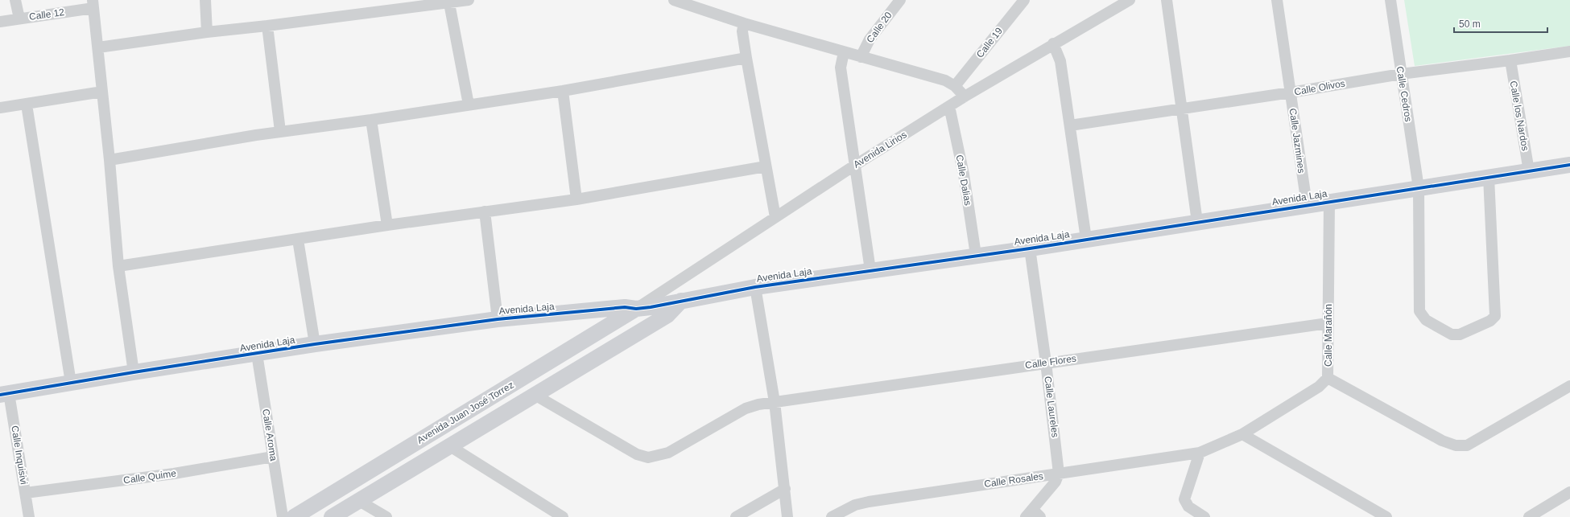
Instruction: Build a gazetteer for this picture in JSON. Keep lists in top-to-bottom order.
{
  "streets": {
    "street": [
      "Calle 12",
      "Calle 20",
      "Calle 19",
      "Calle Olivos",
      "Calle Cedros",
      "Calle los Nardos",
      "Calle Jazmines",
      "Avenida Lirios",
      "Calle Dalias",
      "Avenida Laja",
      "Calle Marañón",
      "Calle Flores",
      "Calle Laureles",
      "Avenida Juan José Torrez",
      "Calle Aroma",
      "Calle Inquisivi",
      "Calle Quime",
      "Calle Rosales"
    ]
  },
  "crossings": [
    ["Calle Olivos", "Calle Cedros"],
    ["Calle Olivos", "Calle los Nardos"],
    ["Calle Olivos", "Calle Jazmines"],
    ["Calle Cedros", "Avenida Laja"],
    ["Calle los Nardos", "Avenida Laja"],
    ["Calle Jazmines", "Avenida Laja"],
    ["Avenida Lirios", "Calle Dalias"],
    ["Avenida Lirios", "Avenida Laja"],
    ["Avenida Lirios", "Avenida Juan José Torrez"],
    ["Calle Dalias", "Avenida Laja"],
    ["Avenida Laja", "Calle Marañón"],
    ["Avenida Laja", "Calle Laureles"],
    ["Avenida Laja", "Avenida Juan José Torrez"],
    ["Avenida Laja", "Calle Aroma"],
    ["Avenida Laja", "Calle Inquisivi"],
    ["Calle Marañón", "Calle Flores"],
    ["Calle Marañón", "Calle Rosales"],
    ["Calle Flores", "Calle Laureles"],
    ["Calle Laureles", "Calle Rosales"],
    ["Calle Aroma", "Calle Quime"],
    ["Calle Inquisivi", "Calle Quime"]
  ],
  "scale_bar": "50 m"
}
